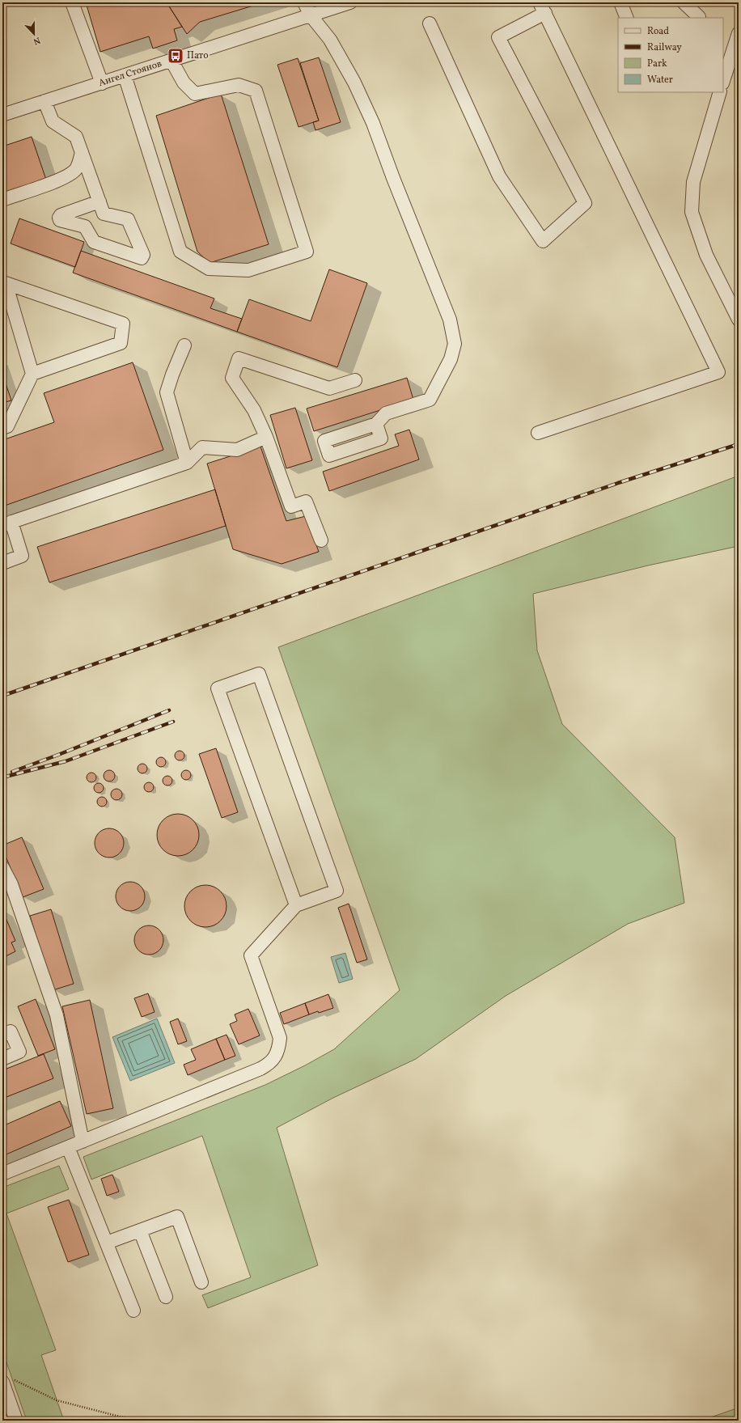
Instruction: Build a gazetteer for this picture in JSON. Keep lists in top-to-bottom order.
{
  "streets": {
    "street": ["Ангел Стоянов"]
  },
  "places": {
    "bus stop": ["Пато"]
  },
  "legend": [
    "Road",
    "Railway",
    "Park",
    "Water"
  ],
  "north": "bottom"
}
